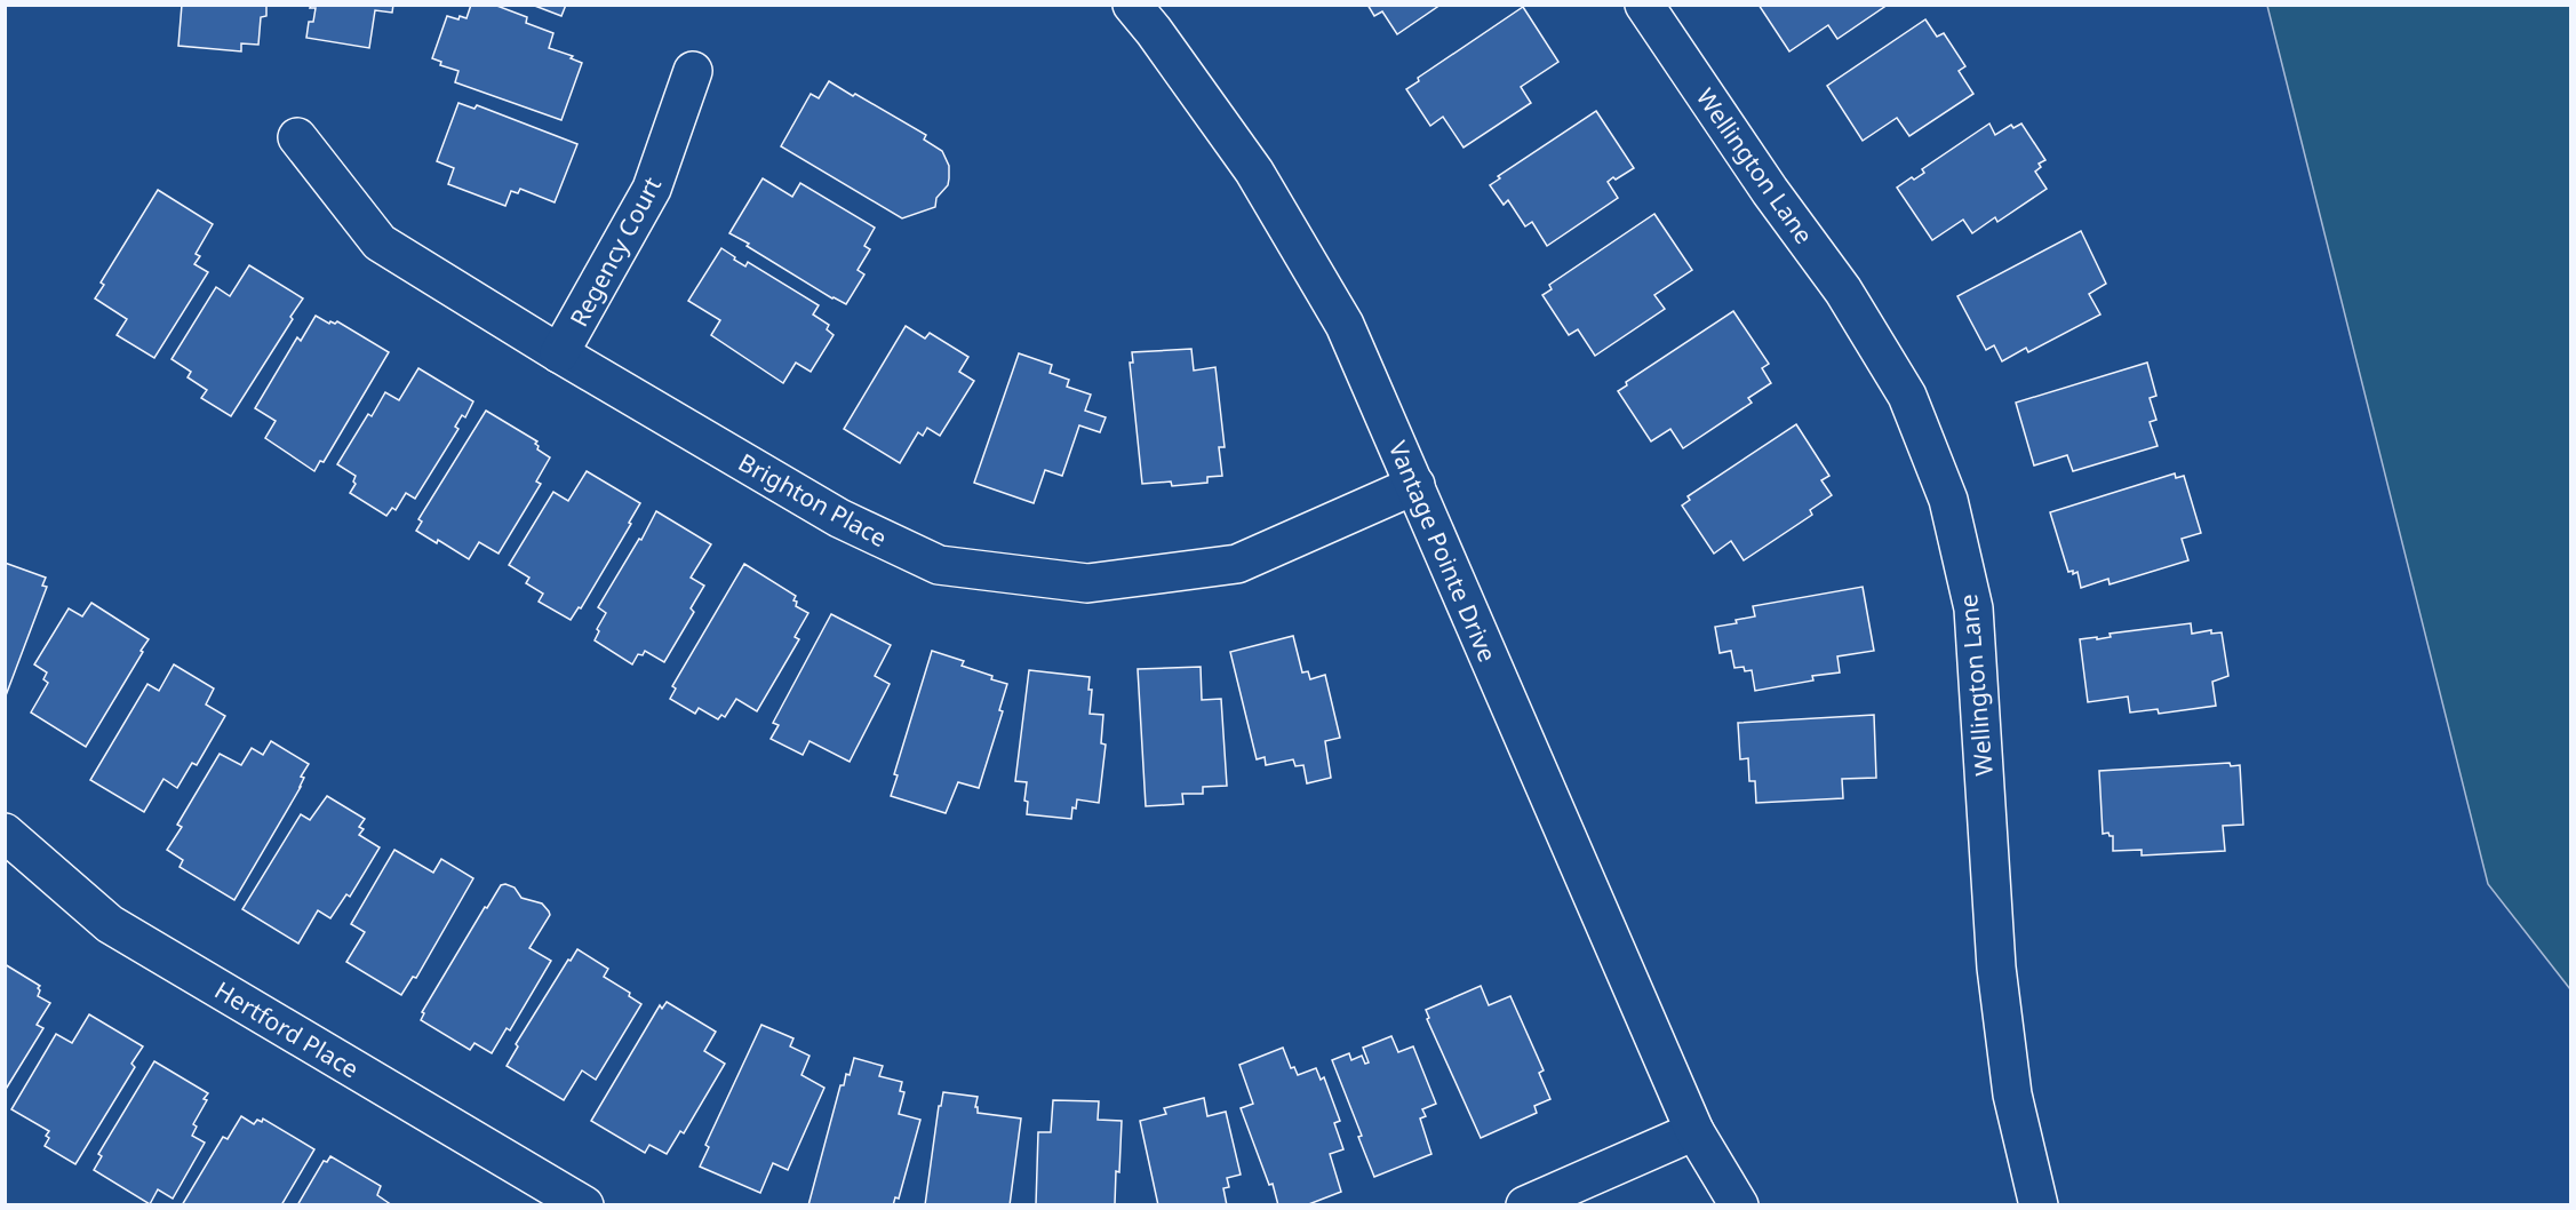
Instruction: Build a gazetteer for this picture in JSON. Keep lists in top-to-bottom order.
{
  "streets": {
    "street": [
      "Wellington Lane",
      "Regency Court",
      "Brighton Place",
      "Vantage Pointe Drive",
      "Hertford Place"
    ]
  },
  "crossings": [
    ["Regency Court", "Brighton Place"],
    ["Brighton Place", "Vantage Pointe Drive"]
  ]
}
